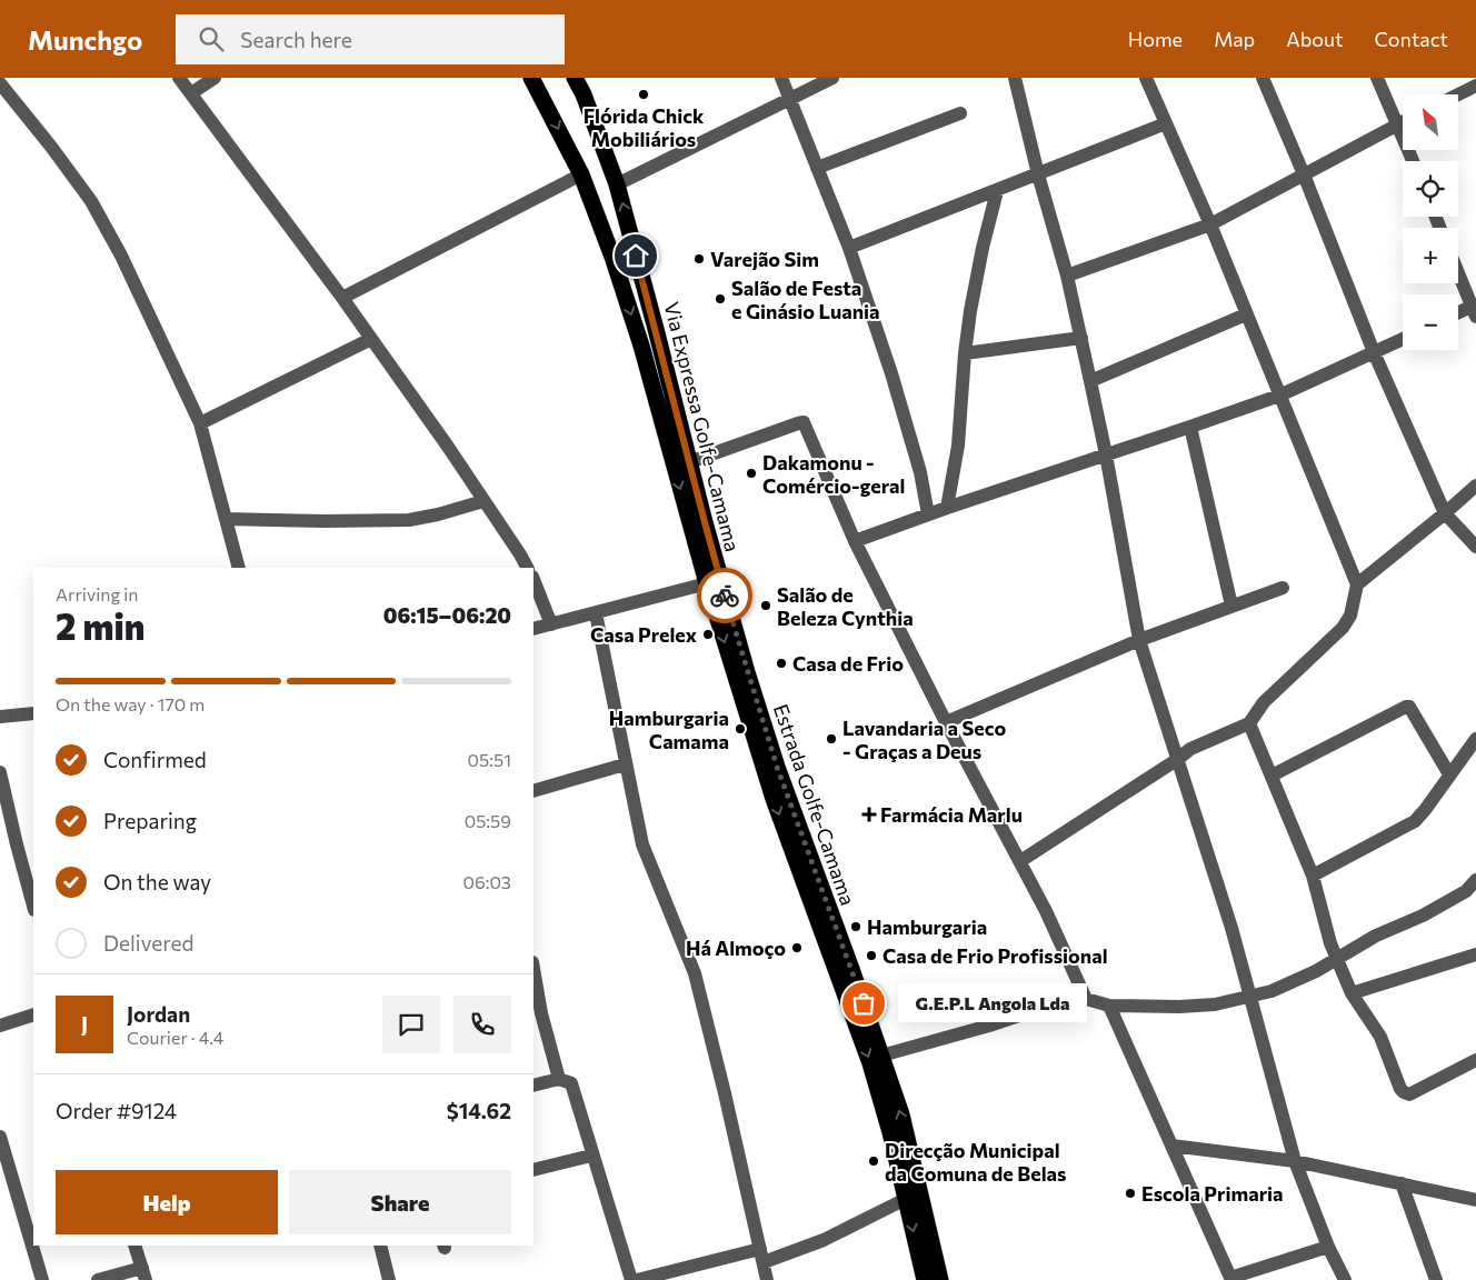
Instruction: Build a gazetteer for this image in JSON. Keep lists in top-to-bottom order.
{
  "streets": {
    "highway": ["Via Expressa Golfe-Camama", "Estrada Golfe-Camama"]
  },
  "crossings": [
    ["Via Expressa Golfe-Camama", "Estrada Golfe-Camama"]
  ],
  "places": {
    "other": [
      "Flórida Chick Mobiliários",
      "Varejão Sim",
      "Salão de Festa e Ginásio Luania",
      "Dakamonu - Comércio-geral",
      "Salão de Beleza Cynthia",
      "Casa Prelex",
      "Casa de Frio",
      "Hamburgaria Camama",
      "Lavandaria a Seco - Graças a Deus",
      "Hamburgaria",
      "Há Almoço",
      "Casa de Frio Profissional",
      "G.E.P.L Angola Lda",
      "Direcção Municipal da Comuna de Belas",
      "Escola Primaria"
    ],
    "health": ["Farmácia Marlu"]
  },
  "north": "top left",
  "page": {
    "header": "Munchgo",
    "search": "Search here",
    "nav": [
      "Home",
      "Map",
      "About",
      "Contact"
    ],
    "map_buttons": ["+", "−"],
    "heading": ["2 min", "Arriving in", "06:15–06:20"],
    "panel": [
      "Jordan",
      "Courier · 4.4",
      "Order #9124",
      "$14.62"
    ],
    "bar": "On the way · 170 m",
    "list": [
      ["Confirmed", "05:51"],
      ["Preparing", "05:59"],
      ["On the way", "06:03"],
      "Delivered"
    ],
    "bubble": "G.E.P.L Angola Lda",
    "round": "J",
    "buttons": ["Help", "Share"]
  }
}
